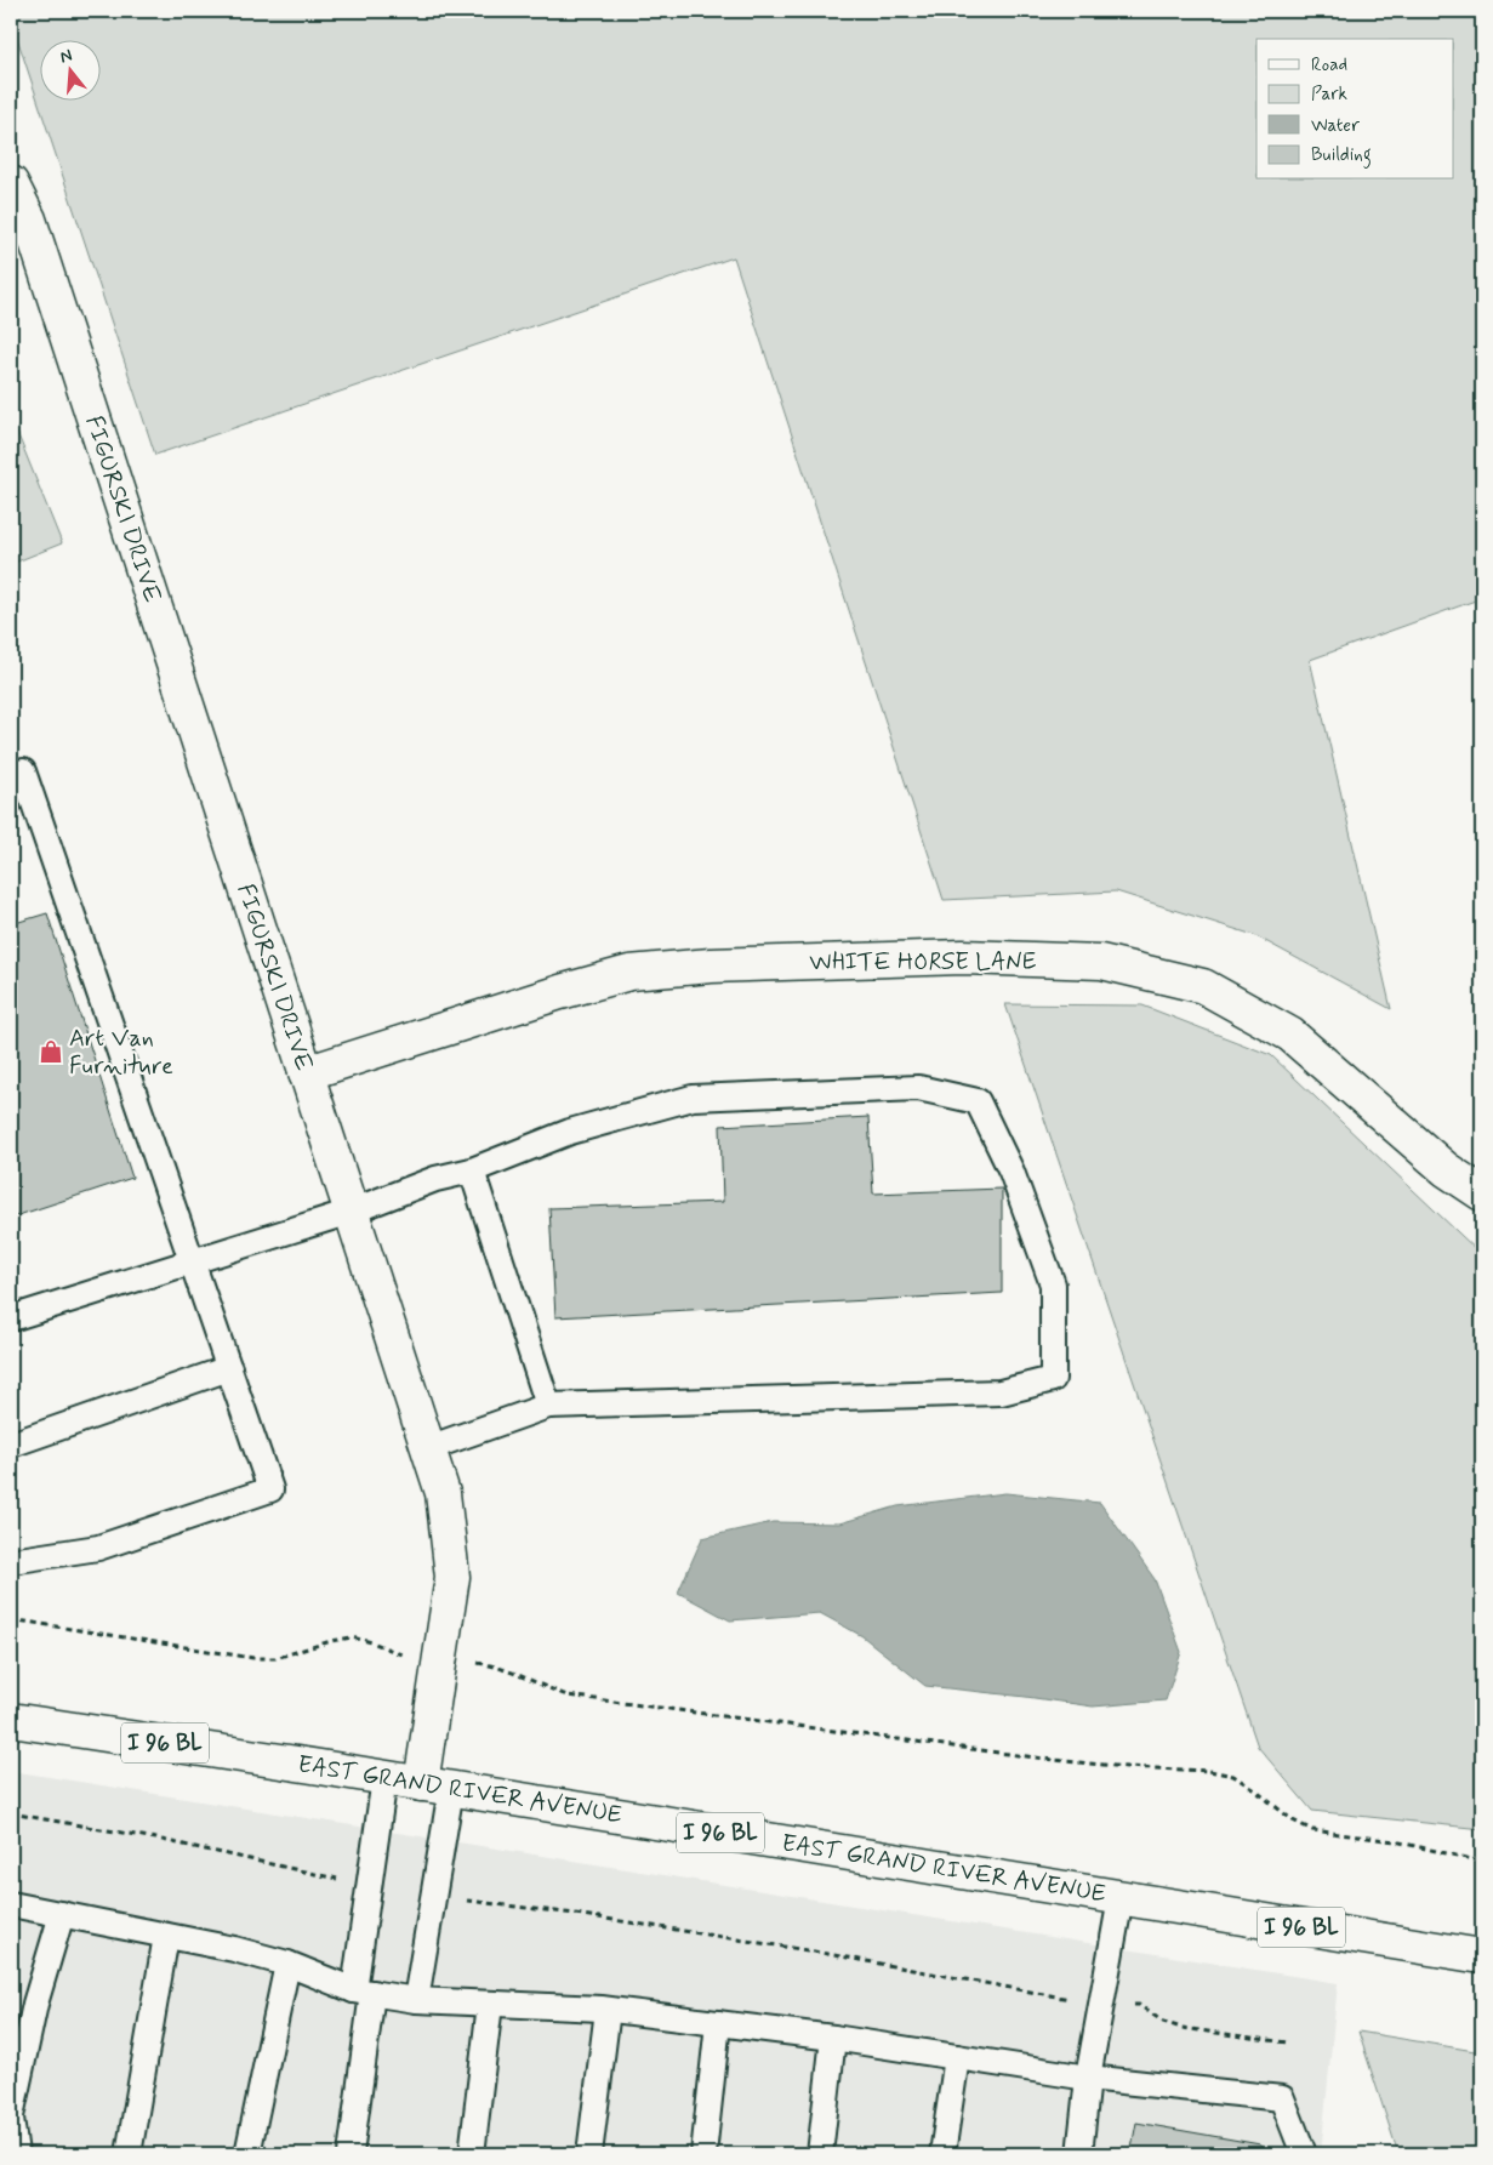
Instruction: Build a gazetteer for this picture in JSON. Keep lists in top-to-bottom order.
{
  "streets": {
    "street": [
      "FIGURSKI DRIVE",
      "WHITE HORSE LANE",
      "I 96 BL",
      "EAST GRAND RIVER AVENUE"
    ]
  },
  "crossings": [
    ["FIGURSKI DRIVE", "WHITE HORSE LANE"],
    ["FIGURSKI DRIVE", "EAST GRAND RIVER AVENUE"]
  ],
  "places": {
    "shop": ["Art Van Furniture"]
  },
  "legend": [
    "Road",
    "Park",
    "Water",
    "Building"
  ],
  "north": "top"
}
